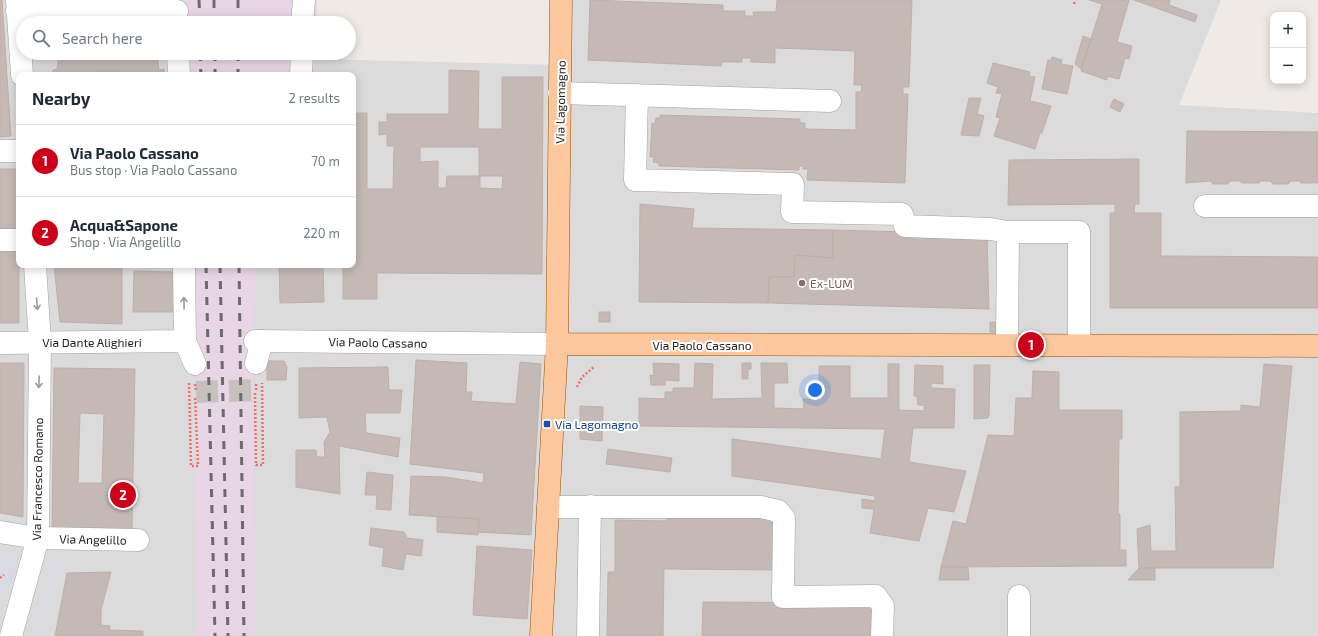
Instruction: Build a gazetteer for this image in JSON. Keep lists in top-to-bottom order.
{
  "streets": {
    "main road": ["Via Lagomagno", "Via Paolo Cassano"],
    "street": ["Via Dante Alighieri", "Via Francesco Romano", "Via Angelillo"]
  },
  "crossings": [
    ["Via Lagomagno", "Via Paolo Cassano"],
    ["Via Dante Alighieri", "Via Francesco Romano"],
    ["Via Francesco Romano", "Via Angelillo"]
  ],
  "places": {
    "other": ["Ex-LUM"],
    "transit": ["Via Lagomagno"]
  },
  "page": {
    "map_buttons": ["+", "−"],
    "search": "Search here",
    "heading": ["Nearby", "2 results"],
    "list": [
      {
        "mark": "1",
        "name": "Via Paolo Cassano",
        "note": "Bus stop · Via Paolo Cassano",
        "value": "70 m"
      },
      {
        "mark": "2",
        "name": "Acqua&Sapone",
        "note": "Shop · Via Angelillo",
        "value": "220 m"
      }
    ],
    "pins": ["1", "2"]
  }
}
